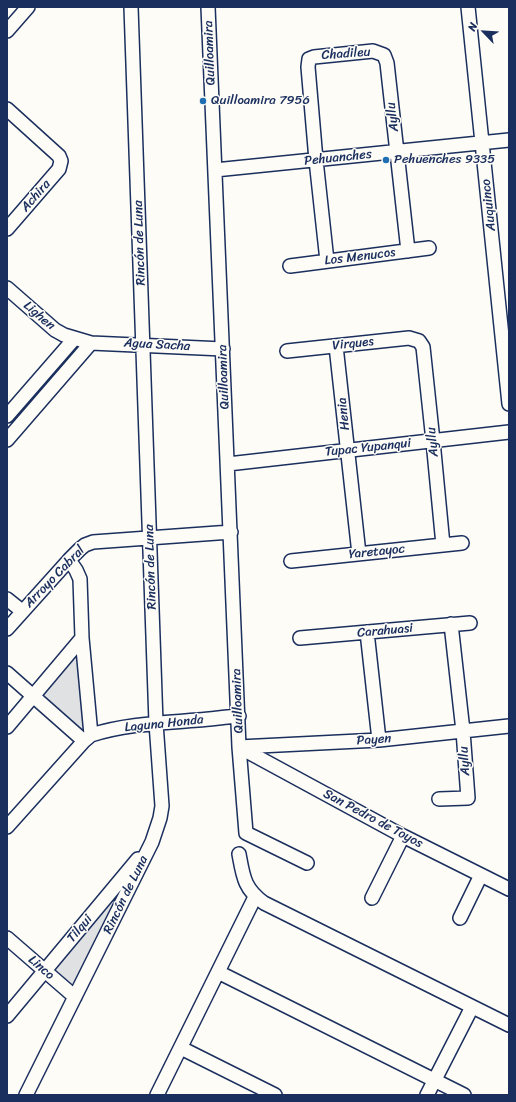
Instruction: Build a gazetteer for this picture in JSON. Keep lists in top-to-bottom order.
{
  "streets": {
    "street": [
      "Quilloamira",
      "Chadileu",
      "Ayllu",
      "Pehuanches",
      "Achira",
      "Auquinco",
      "Rincón de Luna",
      "Los Menucos",
      "Lighen",
      "Virques",
      "Agua Sacha",
      "Henia",
      "Tupac Yupanqui",
      "Yaretayoc",
      "Arroyo Cabral",
      "Carahuasi",
      "Laguna Honda",
      "Payen",
      "San Pedro de Toyos",
      "Tilqui",
      "Linco"
    ]
  },
  "crossings": [
    ["Quilloamira", "Pehuanches"],
    ["Quilloamira", "Agua Sacha"],
    ["Quilloamira", "Tupac Yupanqui"],
    ["Quilloamira", "Arroyo Cabral"],
    ["Quilloamira", "Laguna Honda"],
    ["Quilloamira", "Payen"],
    ["Quilloamira", "San Pedro de Toyos"],
    ["Chadileu", "Ayllu"],
    ["Chadileu", "Pehuanches"],
    ["Ayllu", "Pehuanches"],
    ["Ayllu", "Los Menucos"],
    ["Ayllu", "Virques"],
    ["Ayllu", "Tupac Yupanqui"],
    ["Ayllu", "Yaretayoc"],
    ["Ayllu", "Carahuasi"],
    ["Ayllu", "Payen"],
    ["Pehuanches", "Auquinco"],
    ["Rincón de Luna", "Agua Sacha"],
    ["Rincón de Luna", "Arroyo Cabral"],
    ["Rincón de Luna", "Laguna Honda"],
    ["Rincón de Luna", "Tilqui"],
    ["Rincón de Luna", "Linco"],
    ["Lighen", "Agua Sacha"],
    ["Virques", "Henia"],
    ["Henia", "Tupac Yupanqui"],
    ["Henia", "Yaretayoc"],
    ["Payen", "San Pedro de Toyos"],
    ["Tilqui", "Linco"]
  ],
  "places": ["Quilloamira 7956", "Pehuenches 9335"],
  "north": "top left"
}
